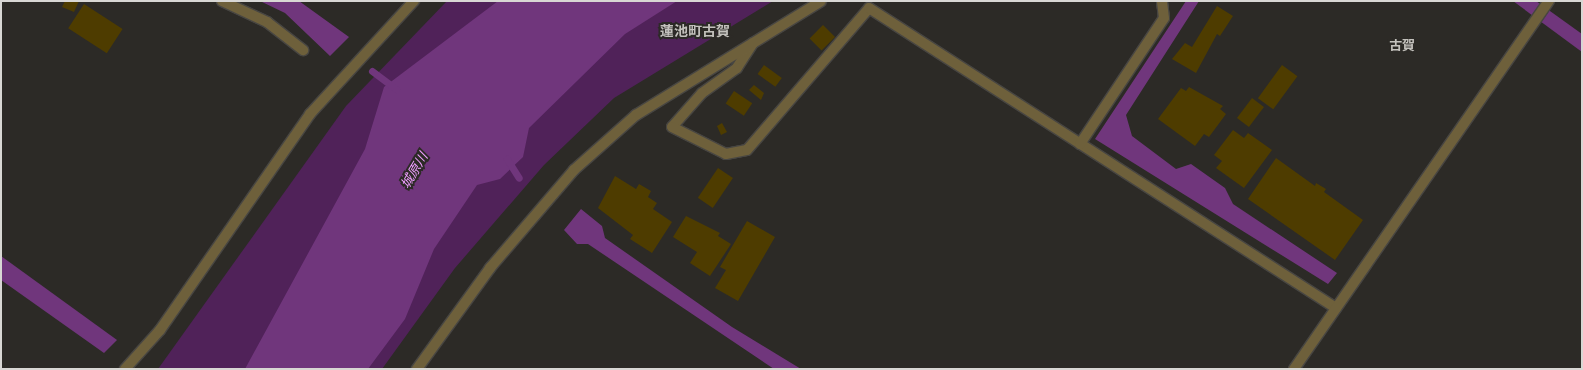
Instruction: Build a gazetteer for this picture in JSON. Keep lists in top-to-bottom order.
{
  "districts": ["蓮池町古賀", "古賀"],
  "water": ["城原川"]
}
